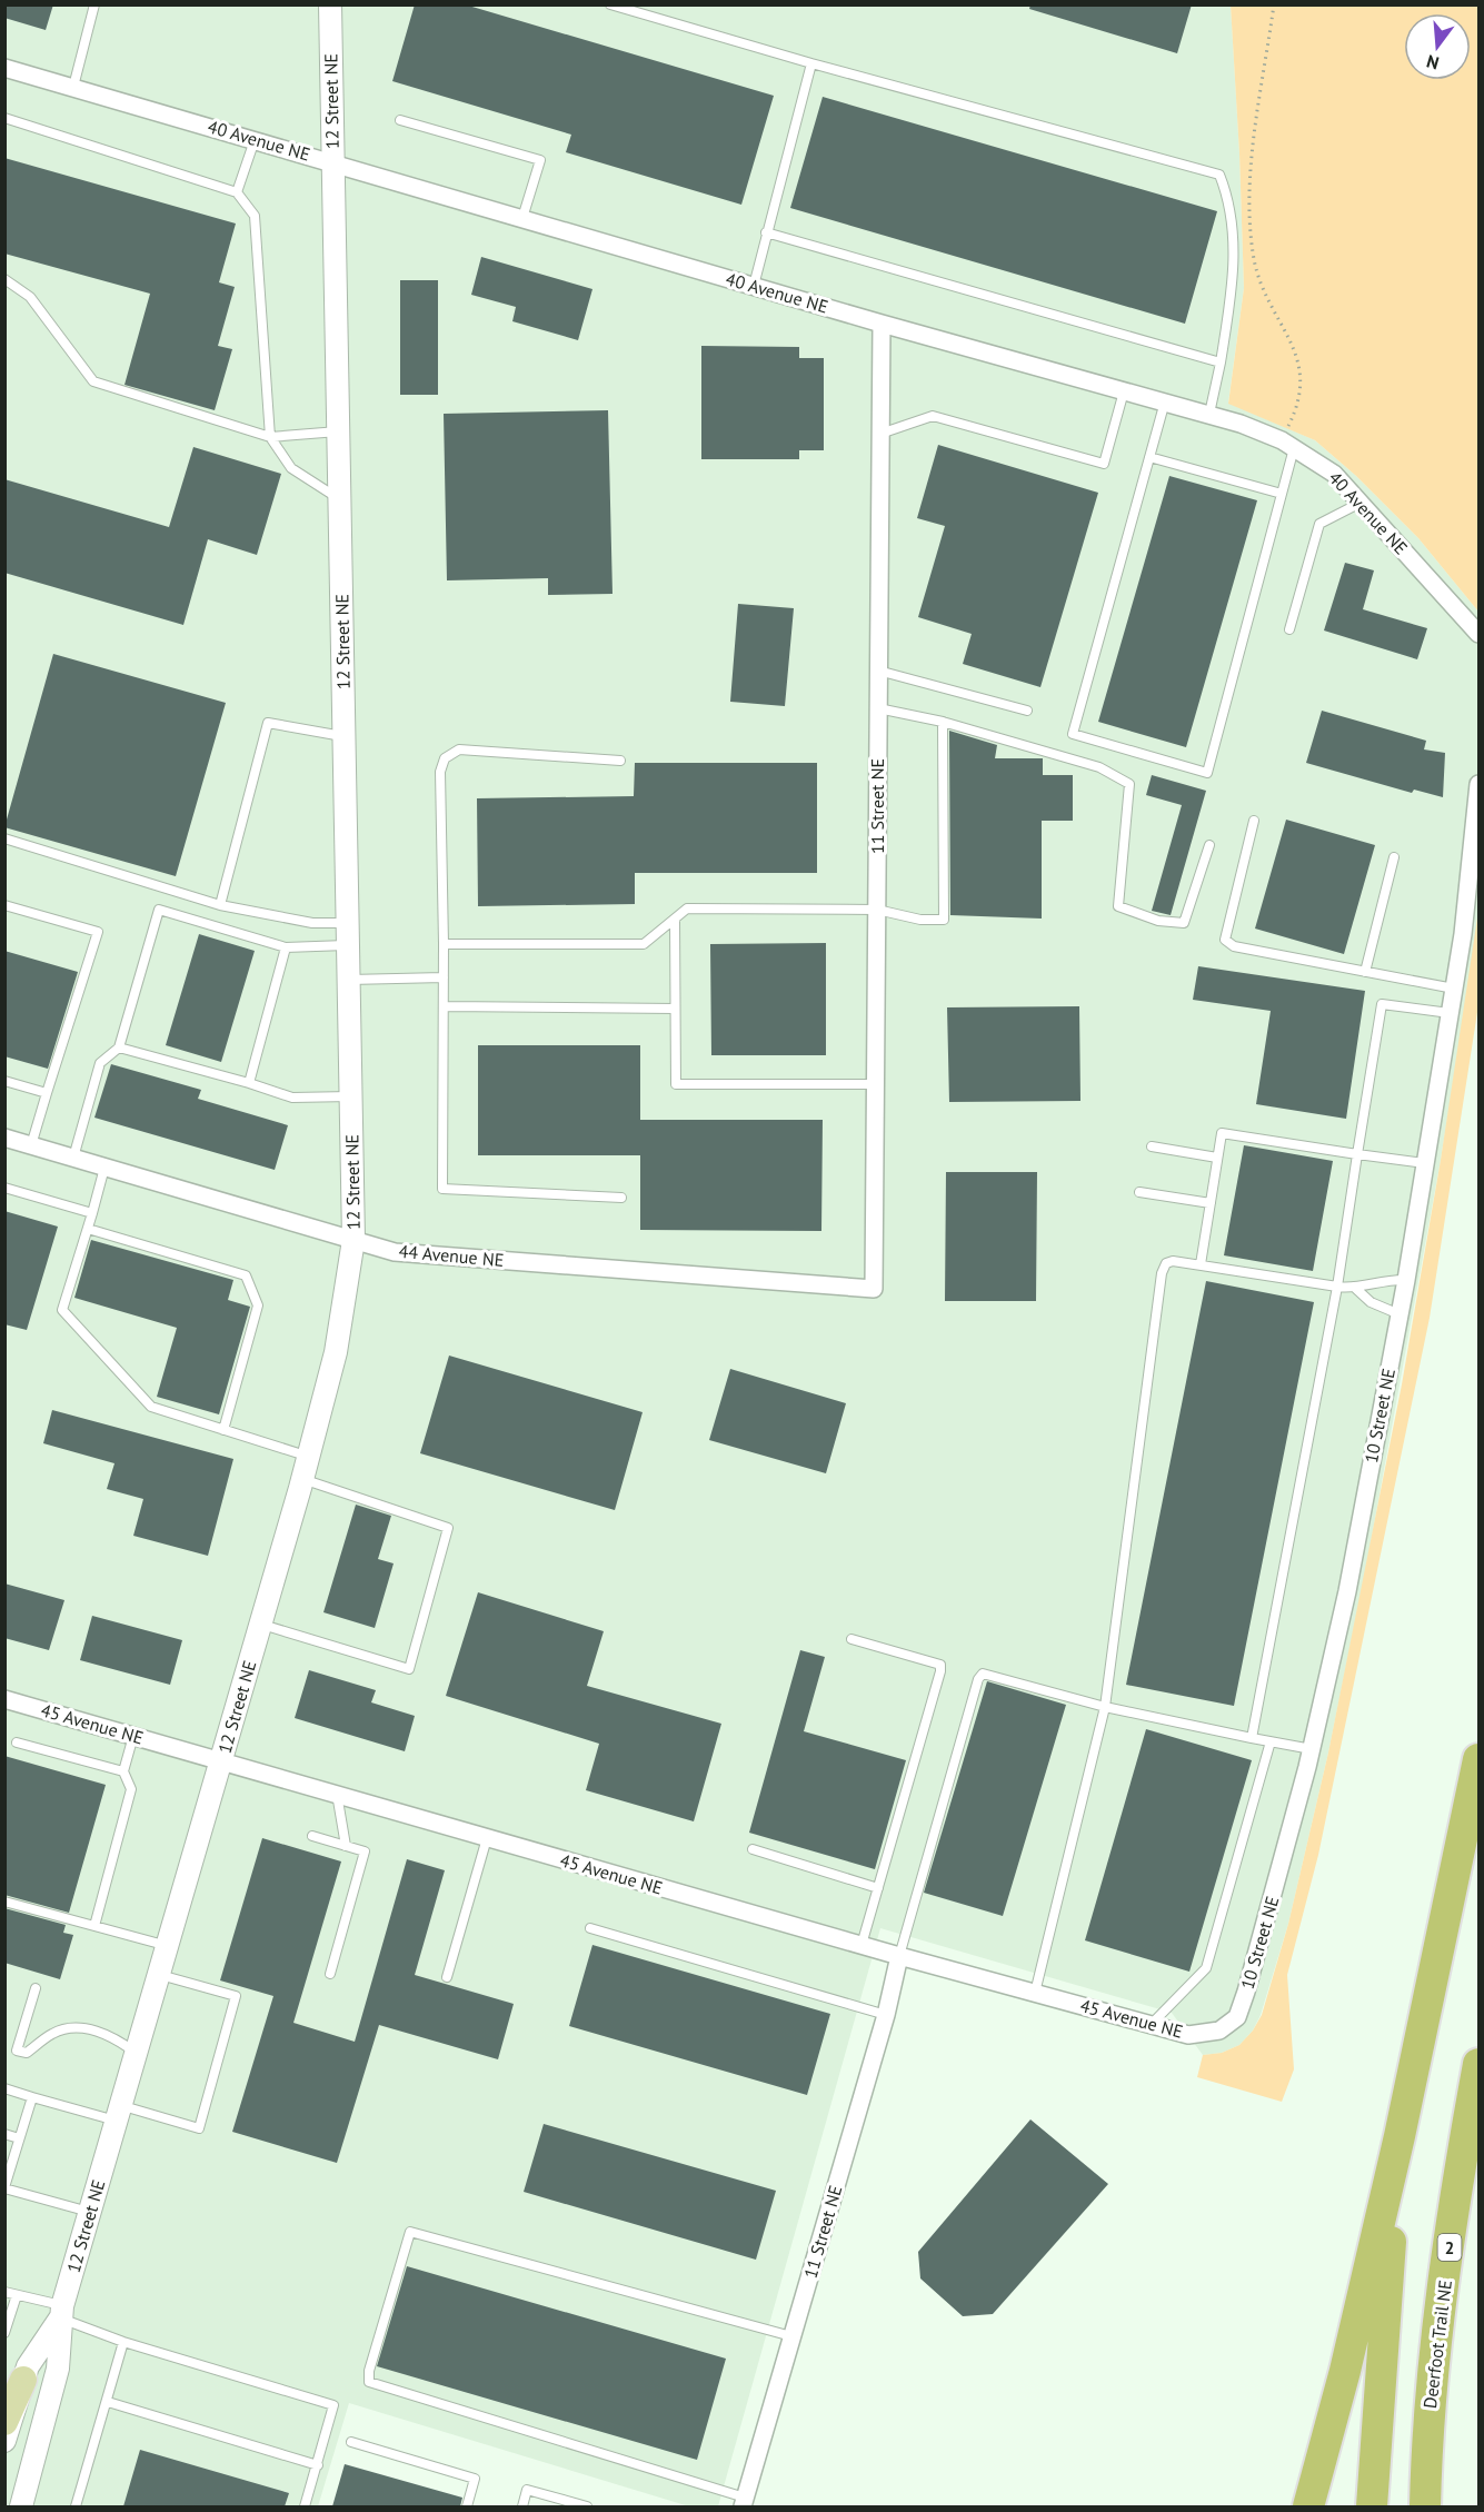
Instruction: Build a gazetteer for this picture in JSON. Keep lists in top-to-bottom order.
{
  "streets": {
    "highway": ["2", "Deerfoot Trail NE"],
    "street": [
      "12 Street NE",
      "40 Avenue NE",
      "11 Street NE",
      "44 Avenue NE",
      "10 Street NE",
      "45 Avenue NE"
    ]
  },
  "crossings": [
    ["12 Street NE", "40 Avenue NE"],
    ["12 Street NE", "44 Avenue NE"],
    ["12 Street NE", "45 Avenue NE"],
    ["40 Avenue NE", "11 Street NE"],
    ["11 Street NE", "44 Avenue NE"],
    ["11 Street NE", "45 Avenue NE"],
    ["10 Street NE", "45 Avenue NE"]
  ],
  "north": "bottom"
}
